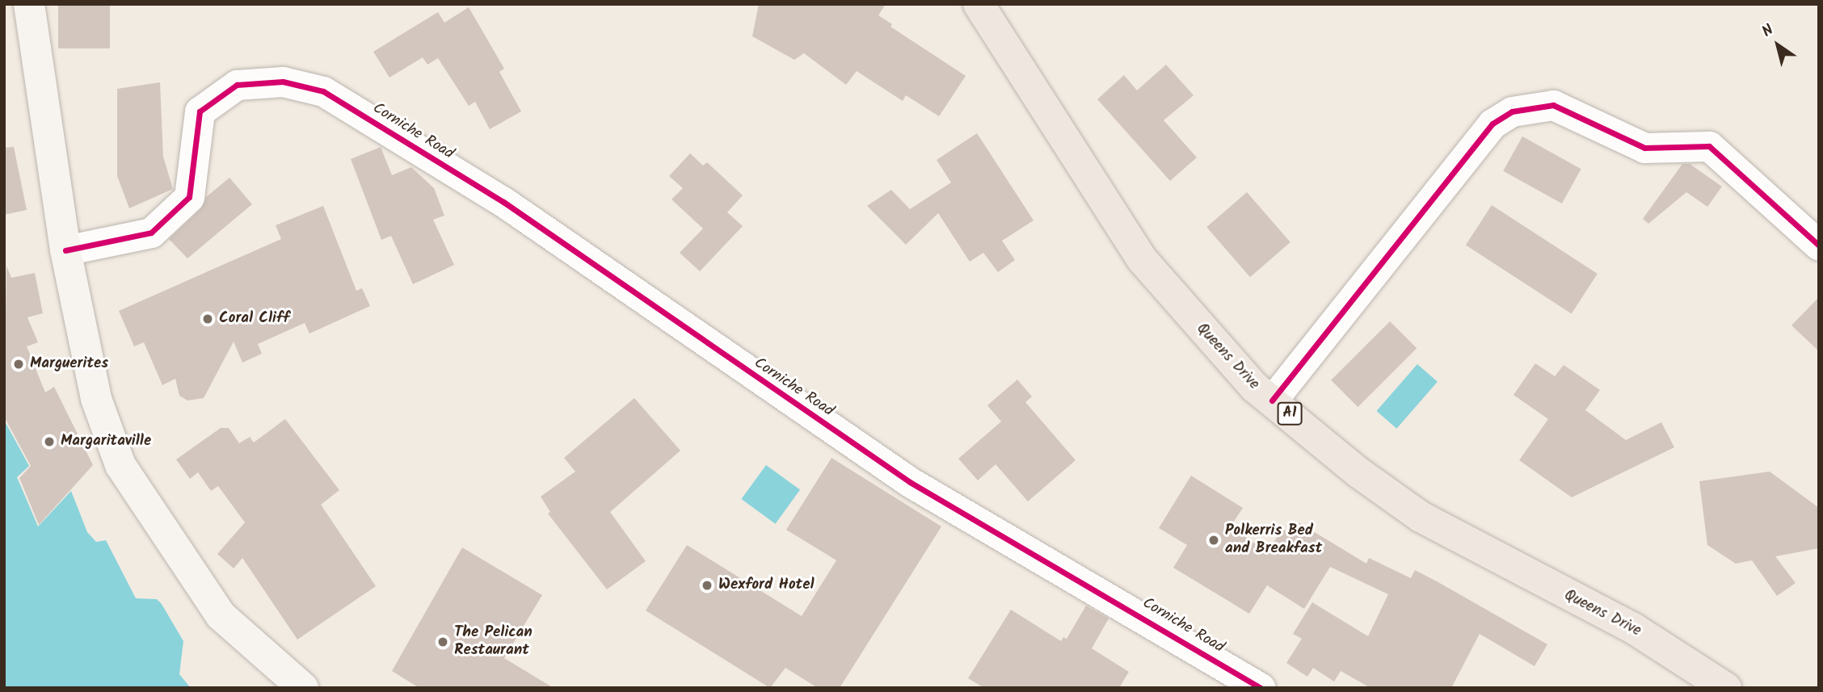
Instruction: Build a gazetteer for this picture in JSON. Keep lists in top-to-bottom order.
{
  "streets": {
    "main road": ["Queens Drive", "A1"],
    "street": ["Corniche Road"]
  },
  "places": [
    "Coral Cliff",
    "Marguerites",
    "Margaritaville",
    "Polkerris Bed and Breakfast",
    "Wexford Hotel",
    "The Pelican Restaurant"
  ],
  "north": "top left"
}
